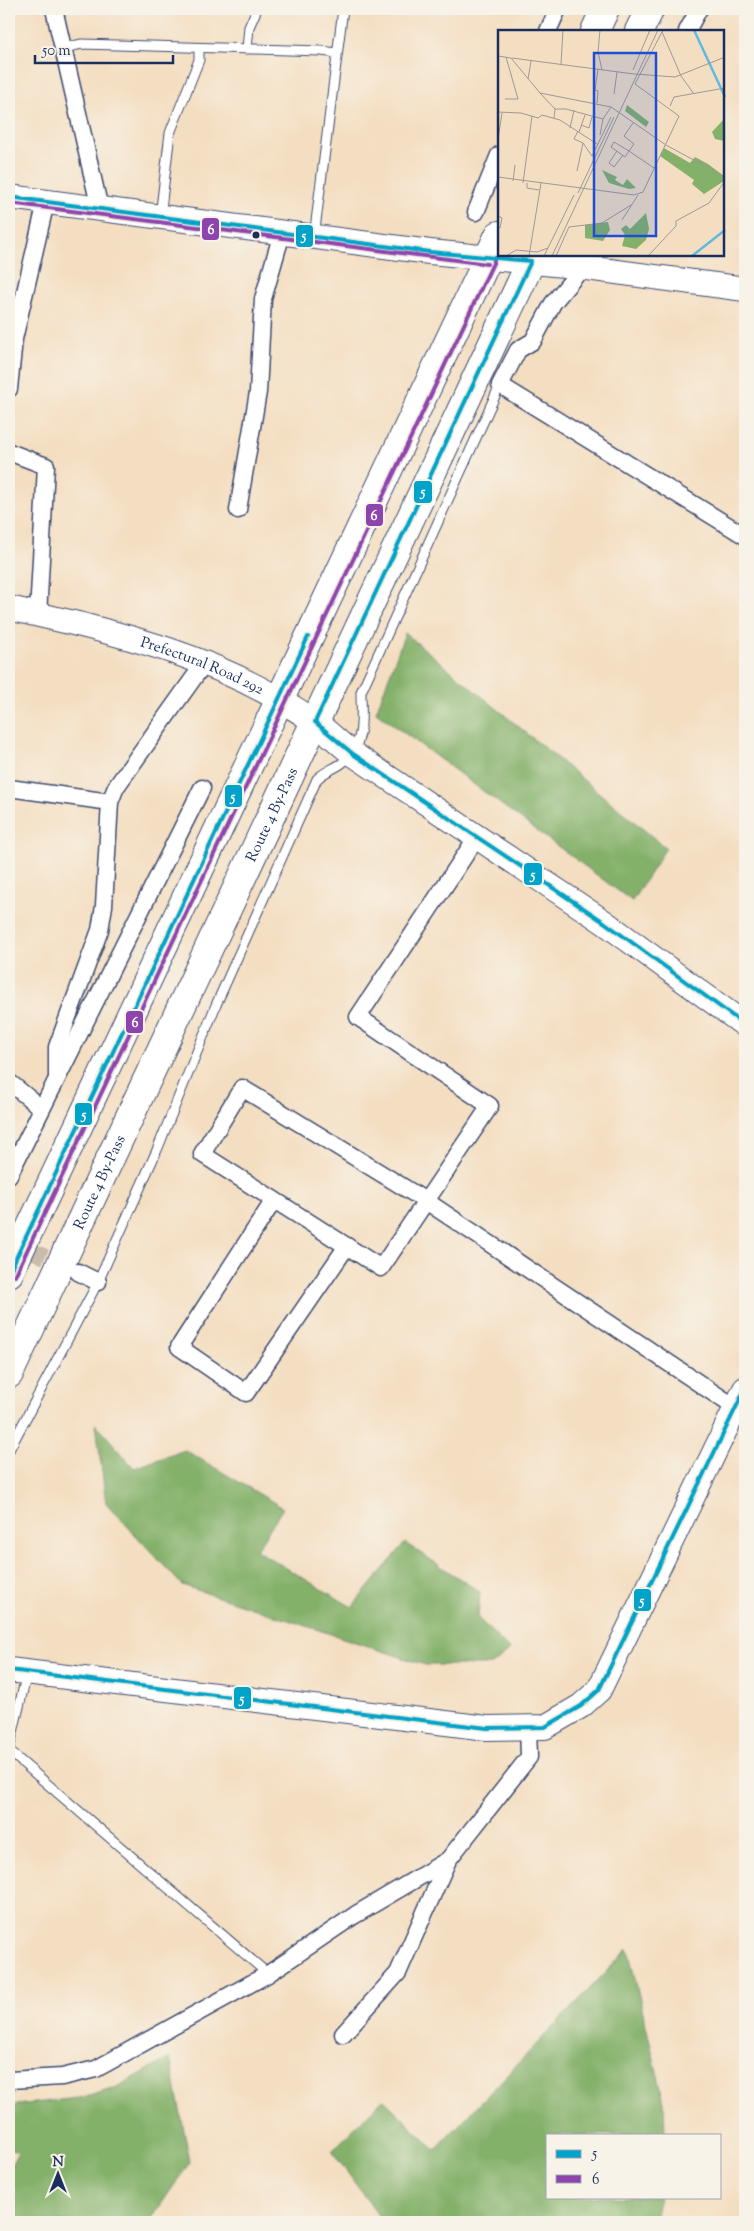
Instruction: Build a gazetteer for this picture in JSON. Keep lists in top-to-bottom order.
{
  "streets": {
    "highway": ["Route 4 By-Pass"],
    "street": ["Prefectural Road 292"]
  },
  "crossings": [
    ["Prefectural Road 292", "Route 4 By-Pass"]
  ],
  "lines": ["transit line 5", "transit line 6"],
  "legend": ["5", "6"],
  "scale_bar": "50 m",
  "north": "top"
}
